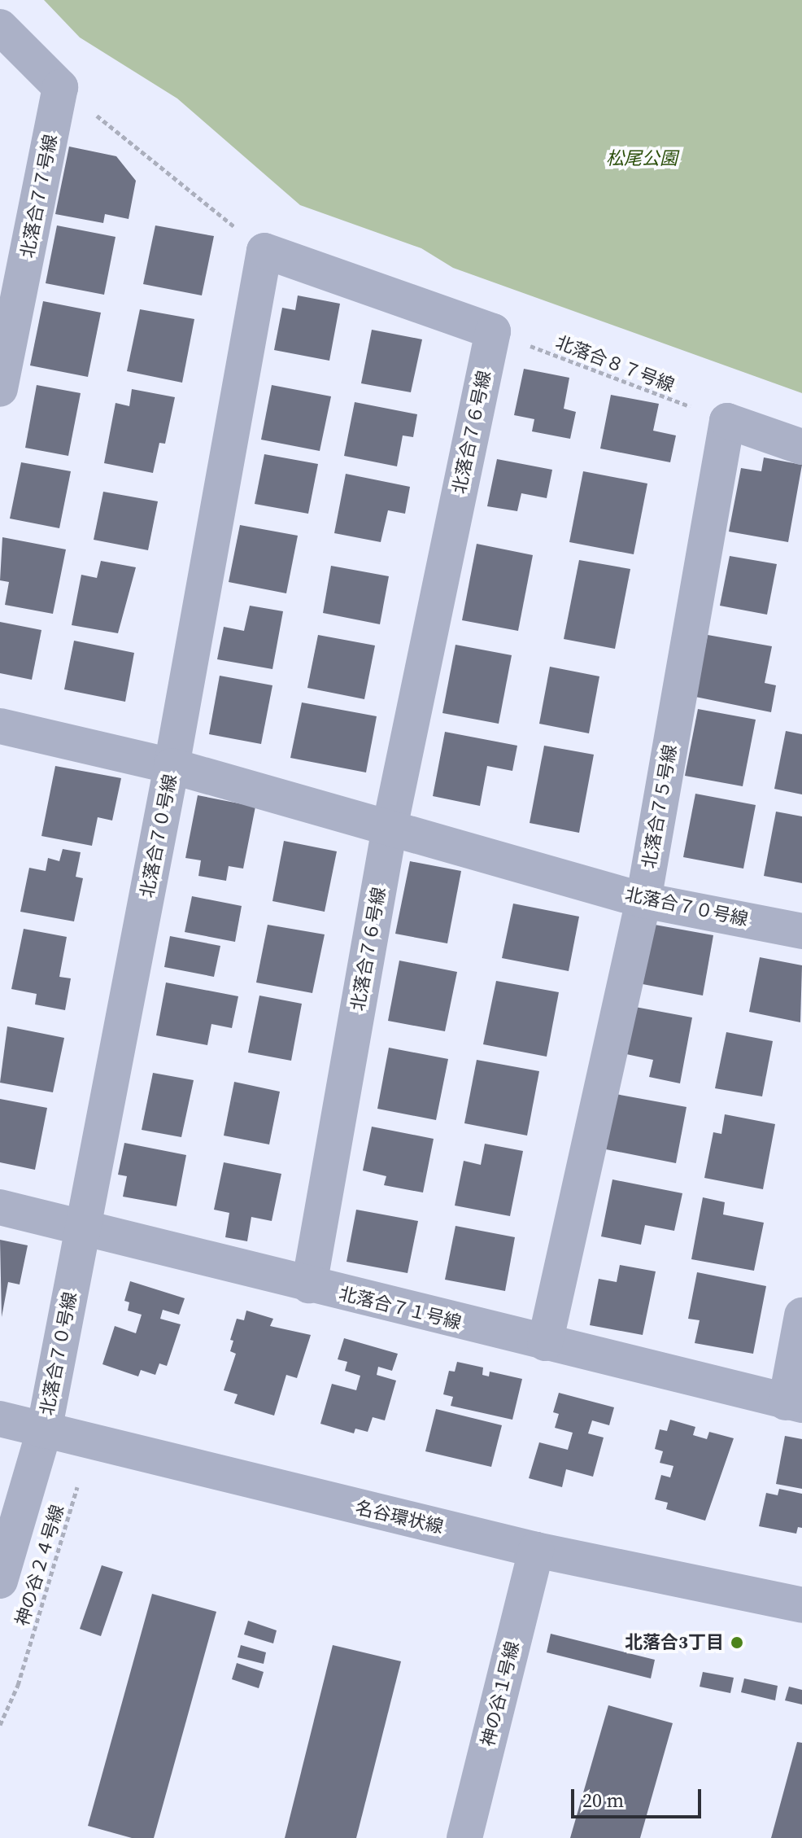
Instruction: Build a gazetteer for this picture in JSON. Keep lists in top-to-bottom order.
{
  "streets": {
    "street": [
      "北落合７７号線",
      "北落合７６号線",
      "北落合７５号線",
      "北落合７０号線",
      "北落合７１号線",
      "名谷環状線",
      "神の谷１号線"
    ],
    "path": ["北落合８７号線", "神の谷２４号線"]
  },
  "crossings": [
    ["北落合８７号線", "北落合７６号線"],
    ["北落合８７号線", "北落合７５号線"],
    ["北落合７６号線", "北落合７０号線"],
    ["北落合７６号線", "北落合７１号線"],
    ["北落合７５号線", "北落合７０号線"],
    ["北落合７５号線", "北落合７１号線"],
    ["北落合７０号線", "北落合７１号線"],
    ["北落合７０号線", "名谷環状線"],
    ["名谷環状線", "神の谷１号線"]
  ],
  "parks": ["松尾公園"],
  "places": ["北落合3丁目"],
  "scale_bar": "20 m"
}
